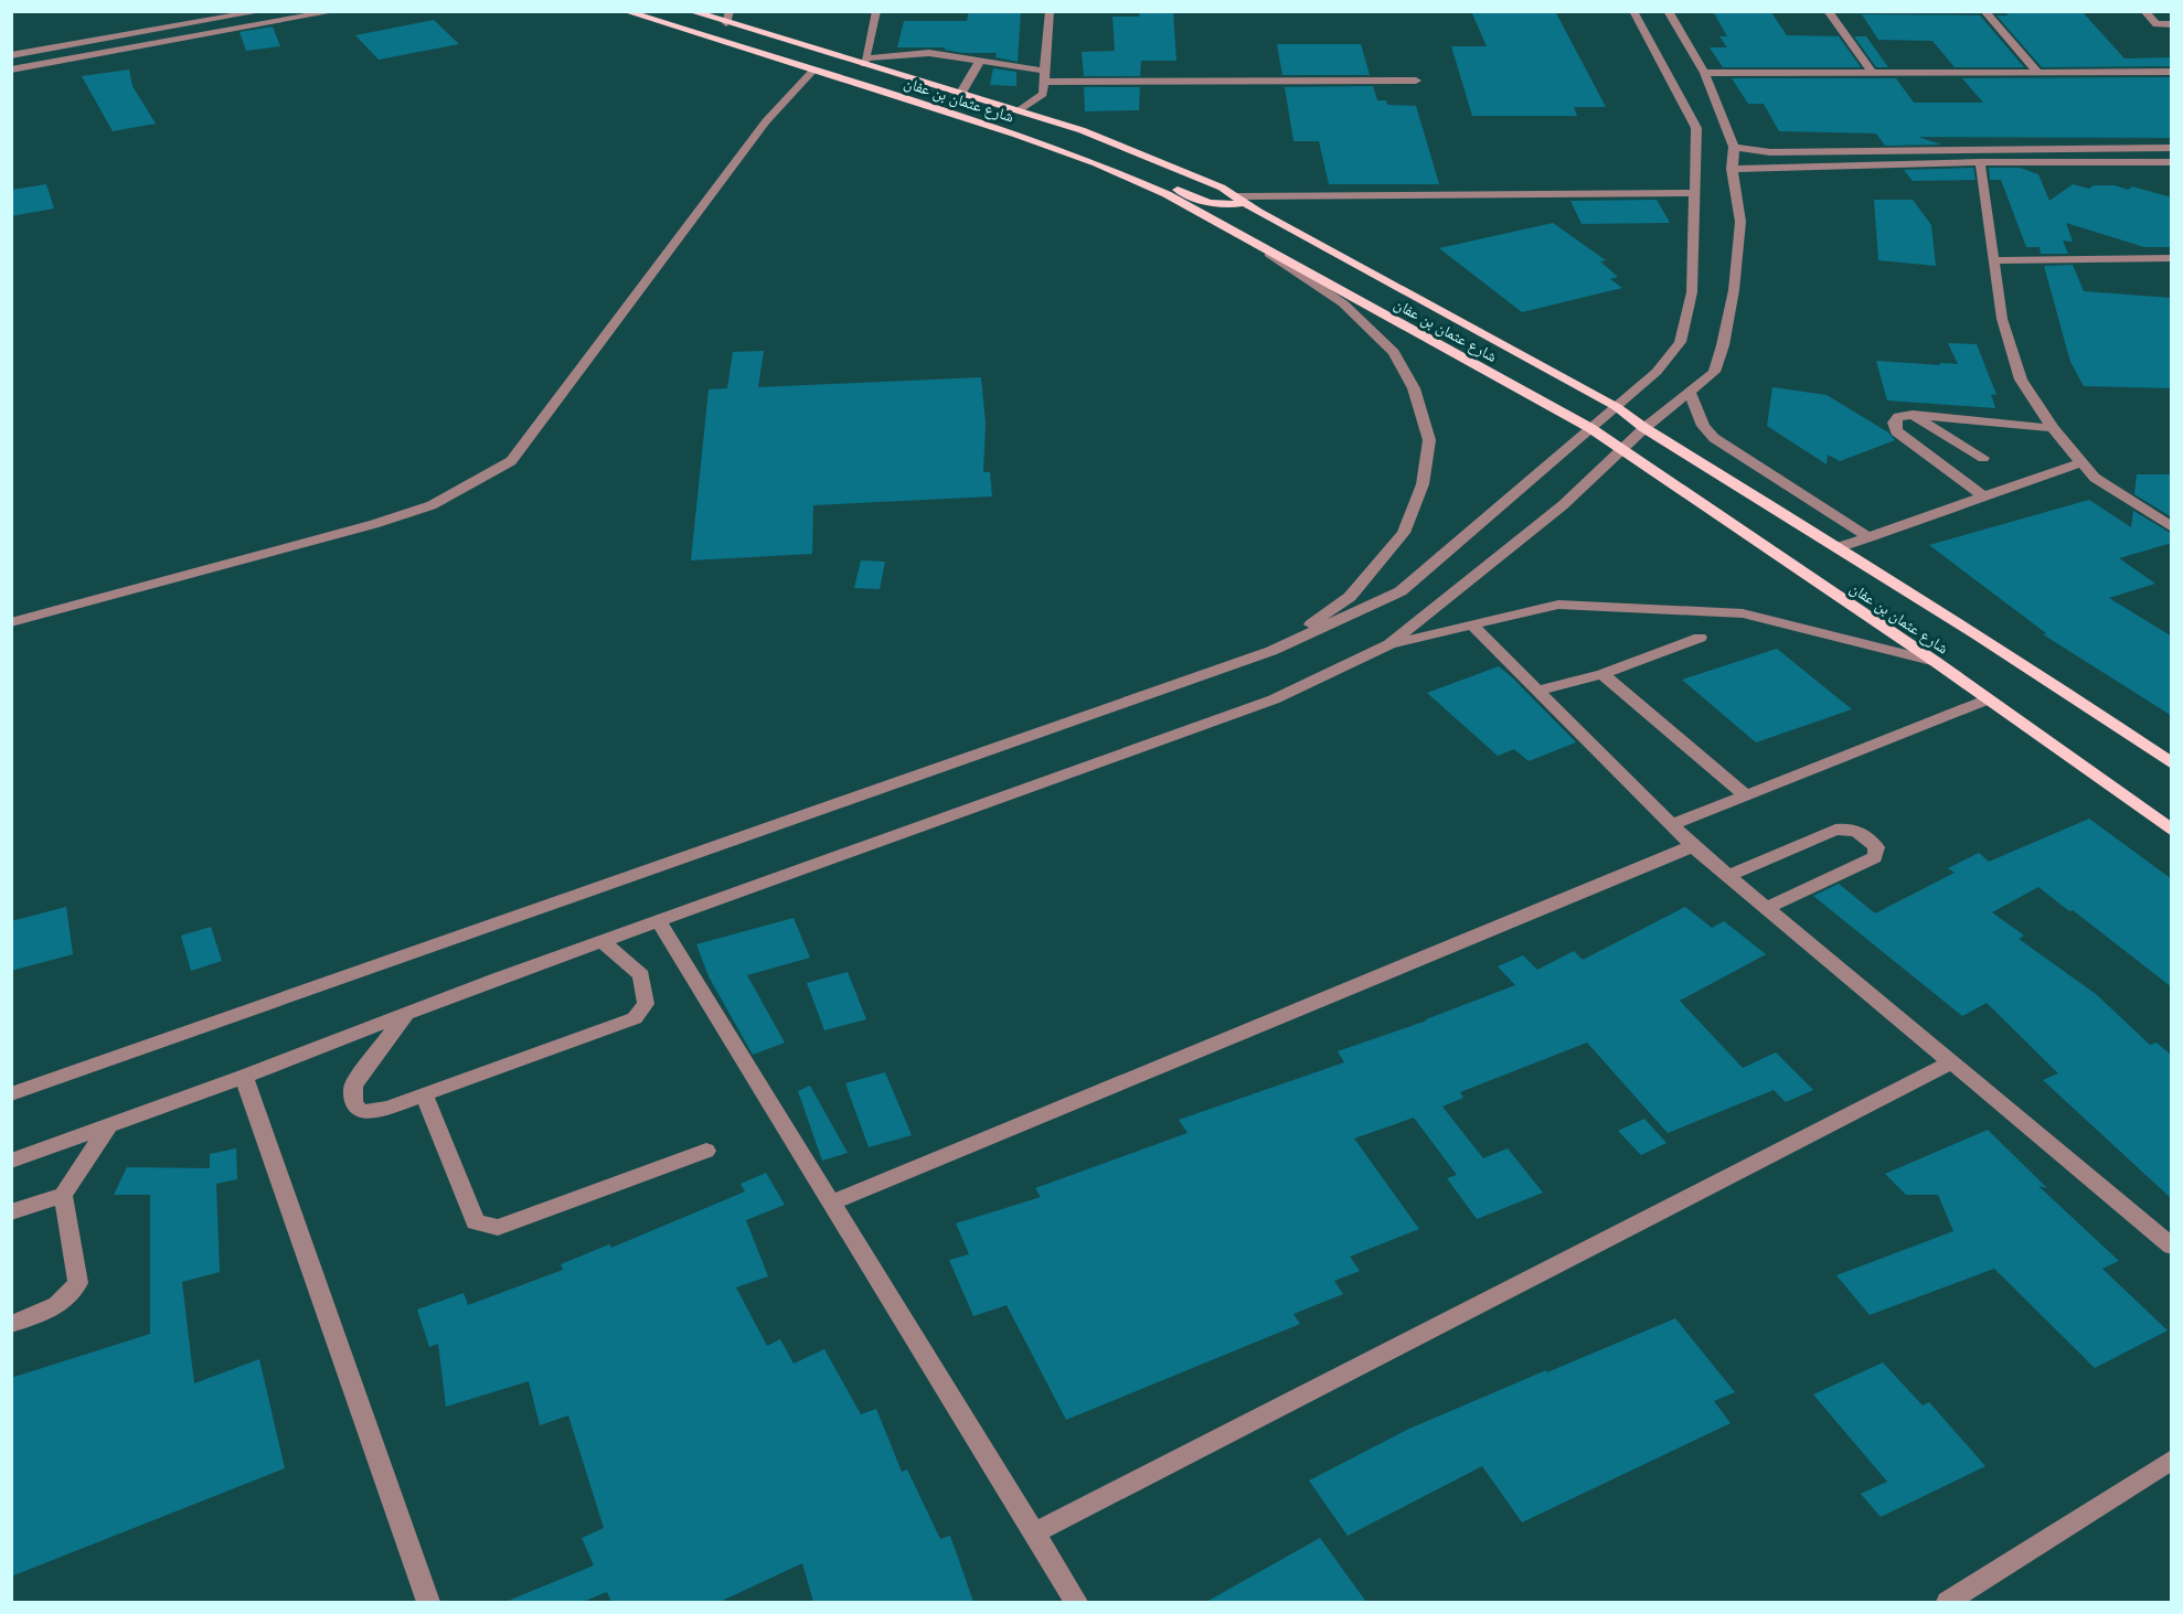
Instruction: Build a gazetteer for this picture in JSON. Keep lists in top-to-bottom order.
{
  "streets": {
    "main road": ["شارع عثمان بن عفان"]
  }
}
